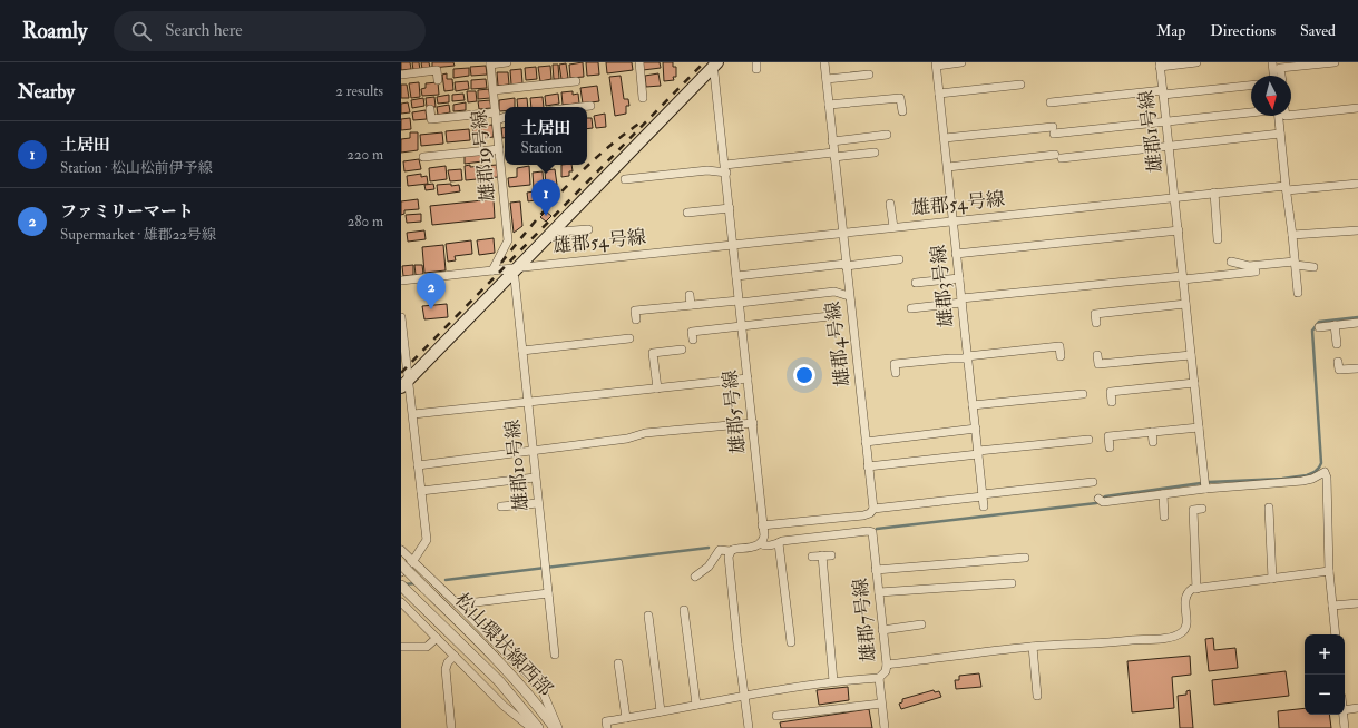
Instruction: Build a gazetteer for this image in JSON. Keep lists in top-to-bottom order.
{
  "streets": {
    "street": [
      "雄郡1号線",
      "雄郡19号線",
      "雄郡54号線",
      "雄郡3号線",
      "雄郡4号線",
      "雄郡5号線",
      "雄郡10号線",
      "雄郡7号線",
      "松山環状線西部"
    ]
  },
  "crossings": [
    ["雄郡1号線", "雄郡54号線"],
    ["雄郡19号線", "雄郡54号線"],
    ["雄郡54号線", "雄郡3号線"],
    ["雄郡54号線", "雄郡4号線"],
    ["雄郡54号線", "雄郡5号線"],
    ["雄郡54号線", "雄郡10号線"]
  ],
  "north": "bottom",
  "page": {
    "header": "Roamly",
    "search": "Search here",
    "nav": ["Map", "Directions", "Saved"],
    "heading": ["Nearby", "2 results"],
    "popup": ["土居田", "Station"],
    "list": [
      {
        "mark": "1",
        "name": "土居田",
        "note": "Station · 松山松前伊予線",
        "value": "220 m"
      },
      {
        "mark": "2",
        "name": "ファミリーマート",
        "note": "Supermarket · 雄郡22号線",
        "value": "280 m"
      }
    ],
    "pins": ["1", "2"],
    "map_buttons": ["+", "−"]
  }
}
